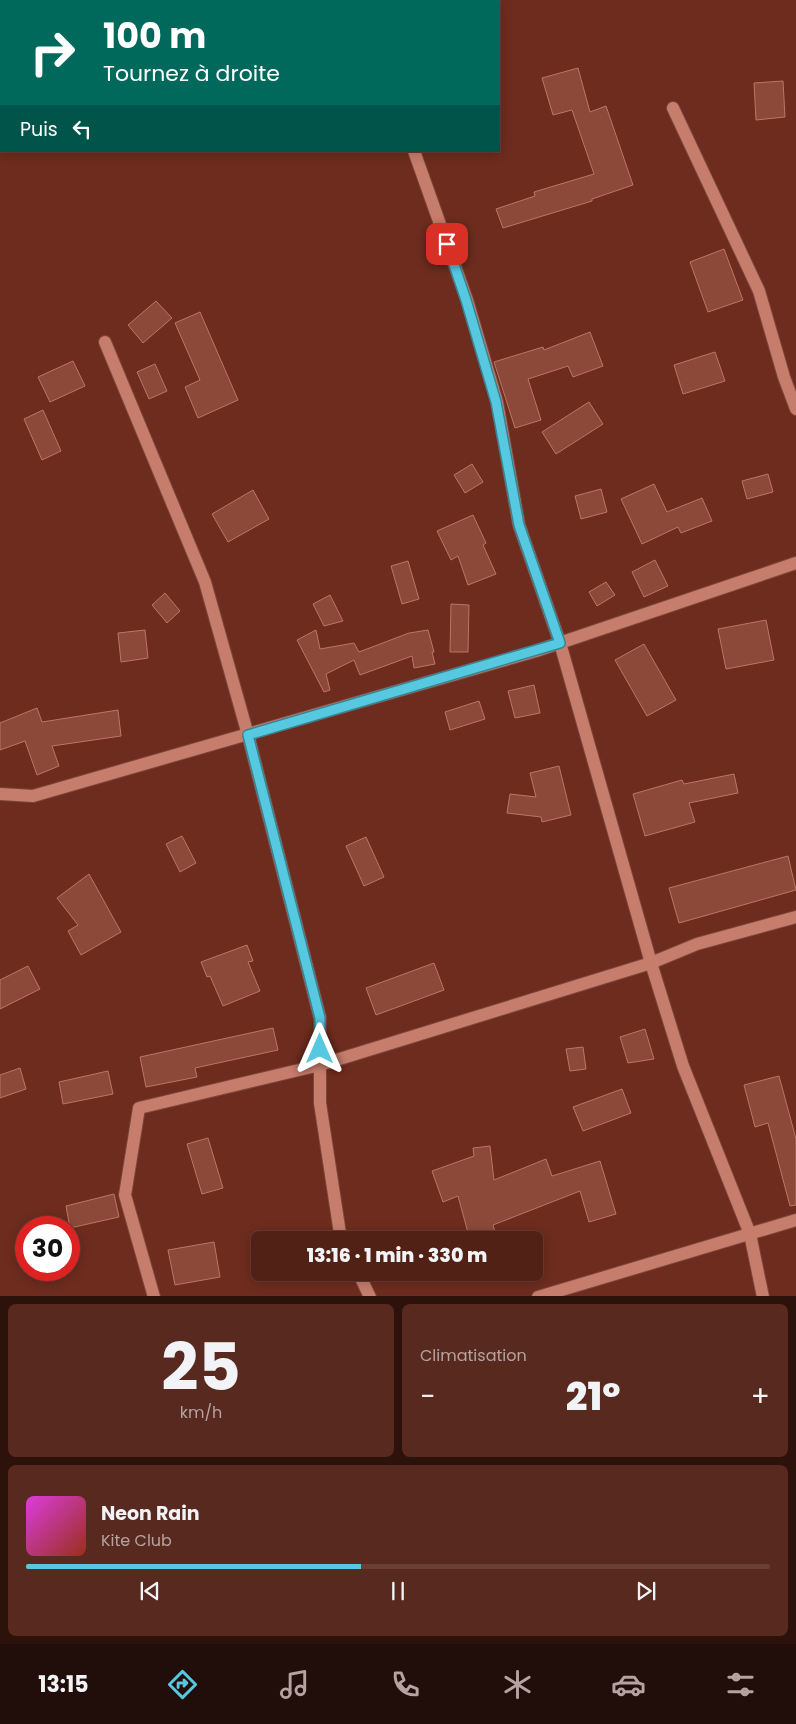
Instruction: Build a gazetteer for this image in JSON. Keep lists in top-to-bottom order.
{
  "page": {
    "turn": ["100 m", "Tournez à droite"],
    "then": "Puis",
    "limit": "30",
    "trip": "13:16 · 1 min · 330 m",
    "tile": [
      ["25", "km/h"],
      "Climatisation"
    ],
    "heat": ["−", "21°", "+"],
    "song": ["Neon Rain", "Kite Club"],
    "tabs": "13:15"
  }
}
